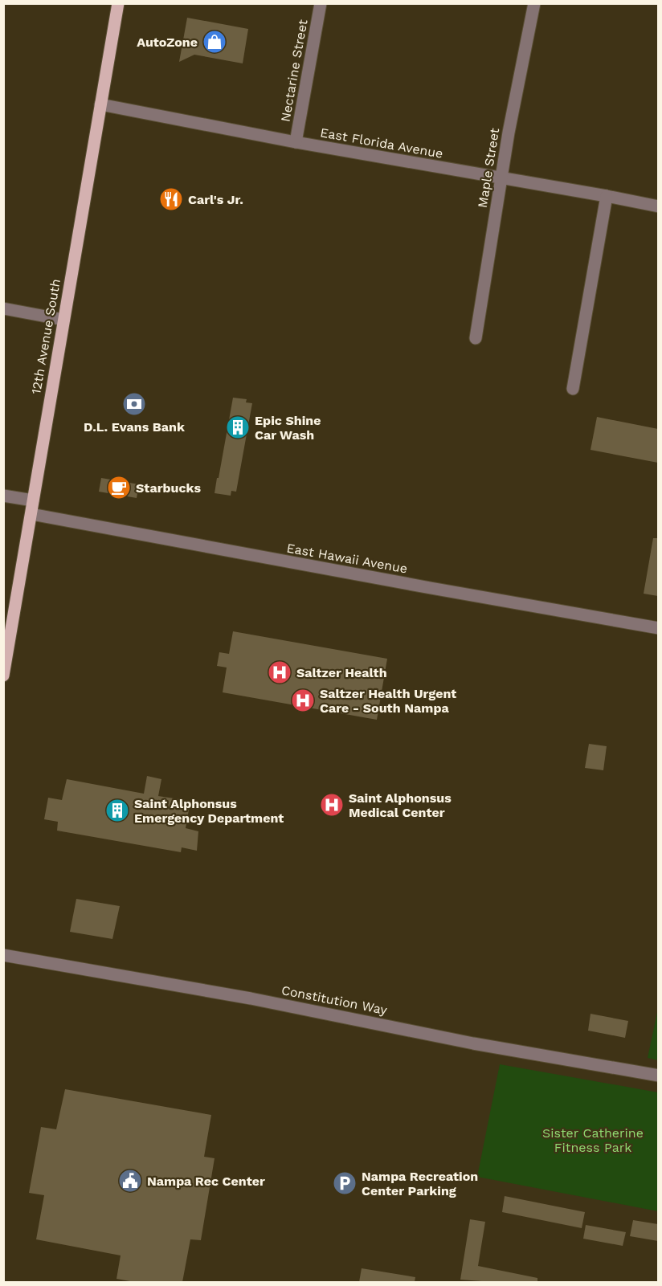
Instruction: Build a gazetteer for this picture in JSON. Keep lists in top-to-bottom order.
{
  "streets": {
    "main road": ["12th Avenue South"],
    "street": [
      "Nectarine Street",
      "East Florida Avenue",
      "Maple Street",
      "East Hawaii Avenue",
      "Constitution Way"
    ]
  },
  "crossings": [
    ["Nectarine Street", "East Florida Avenue"],
    ["East Florida Avenue", "Maple Street"],
    ["East Florida Avenue", "12th Avenue South"],
    ["12th Avenue South", "East Hawaii Avenue"]
  ],
  "parks": ["Sister Catherine Fitness Park"],
  "places": {
    "shop": ["AutoZone"],
    "restaurant": ["Carl's Jr."],
    "bank": ["D.L. Evans Bank"],
    "building": ["Epic Shine Car Wash", "Saint Alphonsus Emergency Department"],
    "cafe": ["Starbucks"],
    "hospital": ["Saltzer Health", "Saltzer Health Urgent Care - South Nampa", "Saint Alphonsus Medical Center"],
    "public building": ["Nampa Rec Center"],
    "parking": ["Nampa Recreation Center Parking"]
  }
}
